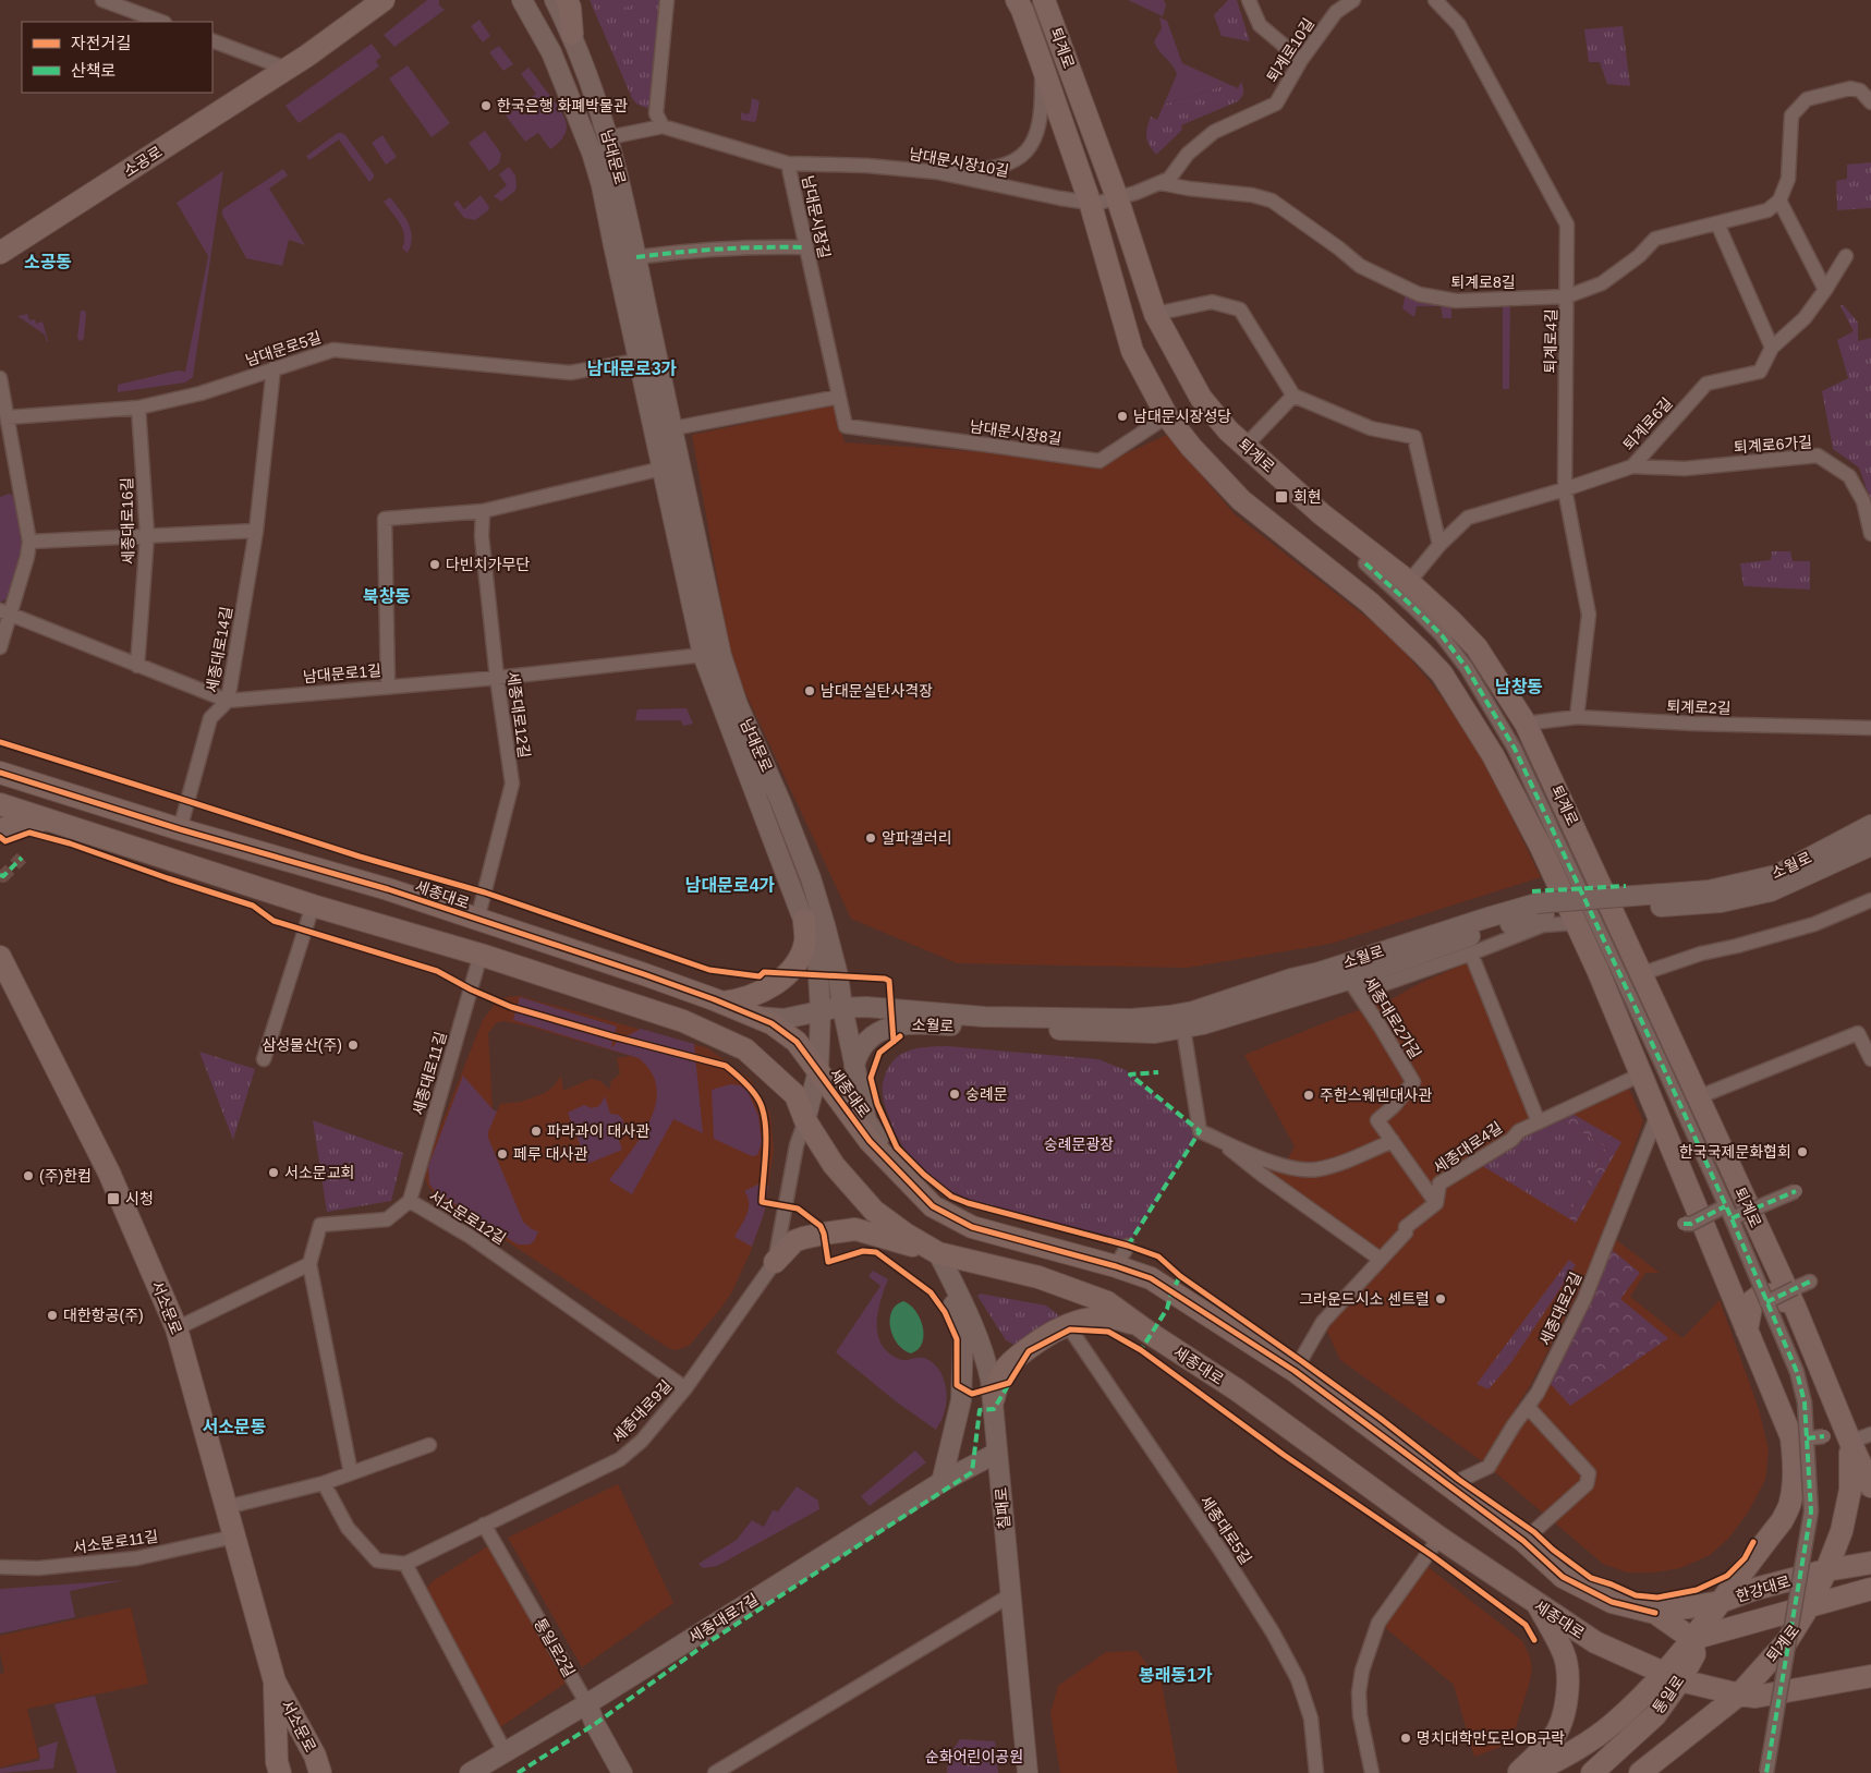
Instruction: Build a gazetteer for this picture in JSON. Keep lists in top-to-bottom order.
{
  "streets": {
    "main road": [
      "퇴계로",
      "남대문로",
      "소공로",
      "소월로",
      "세종대로",
      "서소문로",
      "칠패로",
      "한강대로",
      "세종대로7길",
      "통일로2길",
      "통일로"
    ],
    "street": [
      "퇴계로10길",
      "남대문시장10길",
      "남대문시장길",
      "퇴계로8길",
      "퇴계로4길",
      "남대문로5길",
      "퇴계로6길",
      "남대문시장8길",
      "퇴계로6가길",
      "세종대로16길",
      "세종대로14길",
      "남대문로1길",
      "퇴계로2길",
      "세종대로12길",
      "세종대로2가길",
      "세종대로11길",
      "세종대로4길",
      "서소문로12길",
      "세종대로2길",
      "세종대로9길",
      "세종대로5길",
      "서소문로11길"
    ]
  },
  "crossings": [
    ["퇴계로", "퇴계로10길"],
    ["퇴계로", "남대문시장10길"],
    ["퇴계로", "퇴계로6길"],
    ["퇴계로", "남대문시장8길"],
    ["퇴계로", "퇴계로2길"],
    ["퇴계로", "소월로"],
    ["퇴계로", "세종대로"],
    ["퇴계로", "세종대로4길"],
    ["퇴계로", "세종대로2길"],
    ["퇴계로", "한강대로"],
    ["퇴계로", "통일로"],
    ["퇴계로10길", "남대문시장10길"],
    ["퇴계로10길", "퇴계로8길"],
    ["남대문로", "남대문시장길"],
    ["남대문로", "남대문로5길"],
    ["남대문로", "남대문로1길"],
    ["남대문로", "소월로"],
    ["남대문로", "세종대로"],
    ["남대문로", "세종대로9길"],
    ["남대문시장10길", "남대문시장길"],
    ["남대문시장길", "남대문시장8길"],
    ["퇴계로8길", "퇴계로4길"],
    ["퇴계로4길", "퇴계로6길"],
    ["퇴계로4길", "퇴계로2길"],
    ["남대문로5길", "세종대로16길"],
    ["남대문로5길", "세종대로14길"],
    ["퇴계로6길", "퇴계로6가길"],
    ["세종대로16길", "남대문로1길"],
    ["세종대로14길", "남대문로1길"],
    ["세종대로14길", "세종대로"],
    ["남대문로1길", "세종대로12길"],
    ["세종대로12길", "세종대로"],
    ["소월로", "세종대로2가길"],
    ["세종대로", "세종대로11길"],
    ["세종대로", "세종대로4길"],
    ["세종대로", "세종대로2길"],
    ["세종대로", "세종대로9길"],
    ["세종대로", "칠패로"],
    ["세종대로", "한강대로"],
    ["세종대로", "통일로"],
    ["세종대로2가길", "세종대로4길"],
    ["세종대로11길", "서소문로12길"],
    ["서소문로12길", "세종대로9길"],
    ["서소문로", "서소문로11길"],
    ["세종대로9길", "통일로2길"],
    ["칠패로", "세종대로7길"],
    ["세종대로7길", "통일로2길"]
  ],
  "districts": [
    "소공동",
    "남대문로3가",
    "북창동",
    "남창동",
    "남대문로4가",
    "서소문동",
    "봉래동1가"
  ],
  "parks": ["숭례문광장", "순화어린이공원"],
  "places": {
    "other": [
      "한국은행 화폐박물관",
      "남대문시장성당",
      "다빈치가무단",
      "남대문실탄사격장",
      "알파갤러리",
      "삼성물산(주)",
      "숭례문",
      "주한스웨덴대사관",
      "파라과이 대사관",
      "한국국제문화협회",
      "페루 대사관",
      "서소문교회",
      "(주)한컴",
      "그라운드시소 센트럴",
      "대한항공(주)",
      "명치대학만도린OB구락"
    ],
    "transit": ["회현", "시청"]
  },
  "legend": ["자전거길", "산책로"]
}
